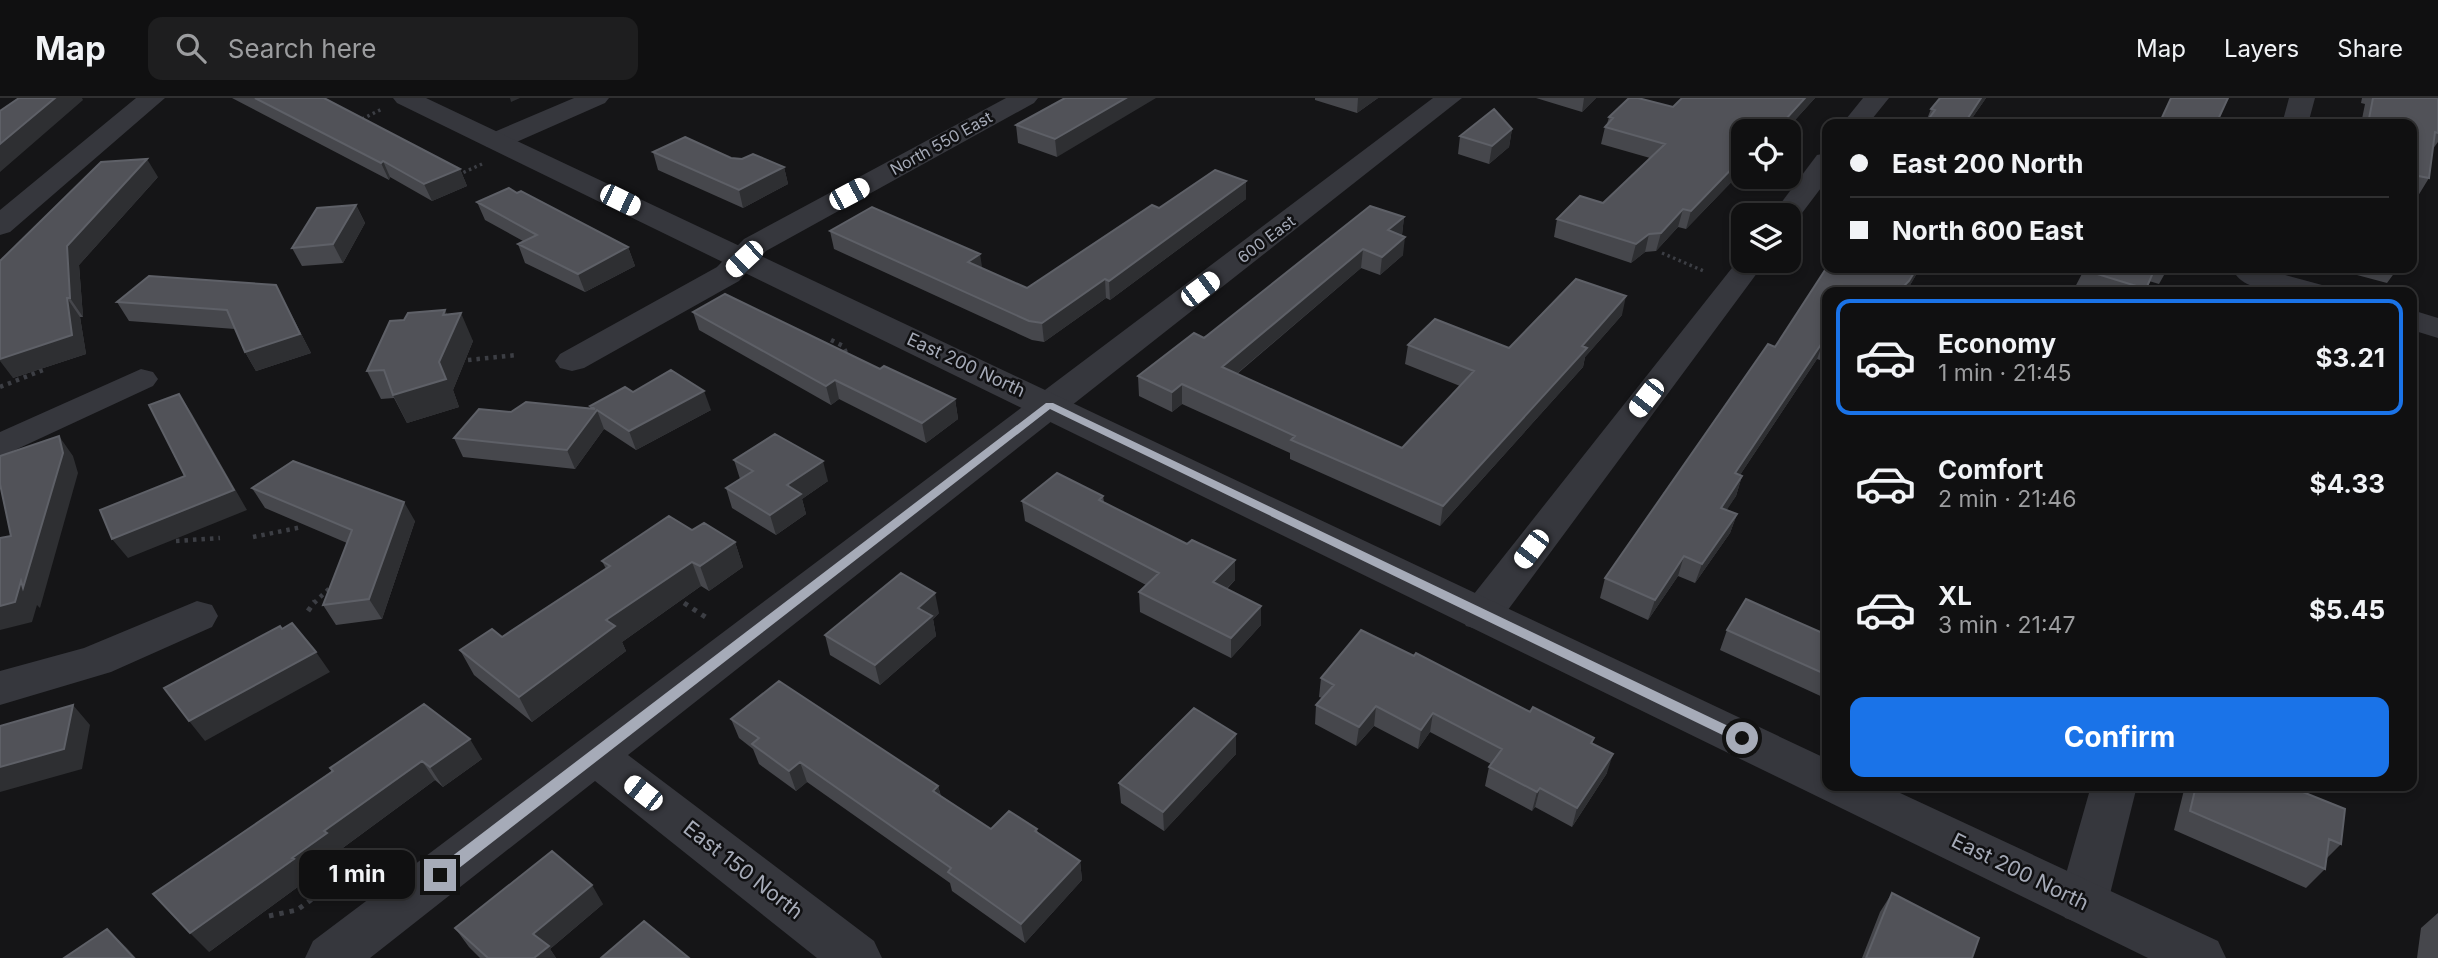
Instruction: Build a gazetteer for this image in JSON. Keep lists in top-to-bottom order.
{
  "streets": {
    "street": [
      "North 550 East",
      "600 East",
      "East 200 North",
      "East 150 North"
    ]
  },
  "crossings": [
    ["North 550 East", "East 200 North"],
    ["600 East", "East 200 North"],
    ["600 East", "East 150 North"]
  ],
  "page": {
    "header": "Map",
    "search": "Search here",
    "nav": ["Map", "Layers", "Share"],
    "banner": ["East 200 North", "North 600 East"],
    "list": [
      {
        "name": "Economy",
        "note": "1 min · 21:45",
        "value": "$3.21"
      },
      {
        "name": "Comfort",
        "note": "2 min · 21:46",
        "value": "$4.33"
      },
      {
        "name": "XL",
        "note": "3 min · 21:47",
        "value": "$5.45"
      }
    ],
    "buttons": "Confirm",
    "bubble": "1 min"
  }
}
